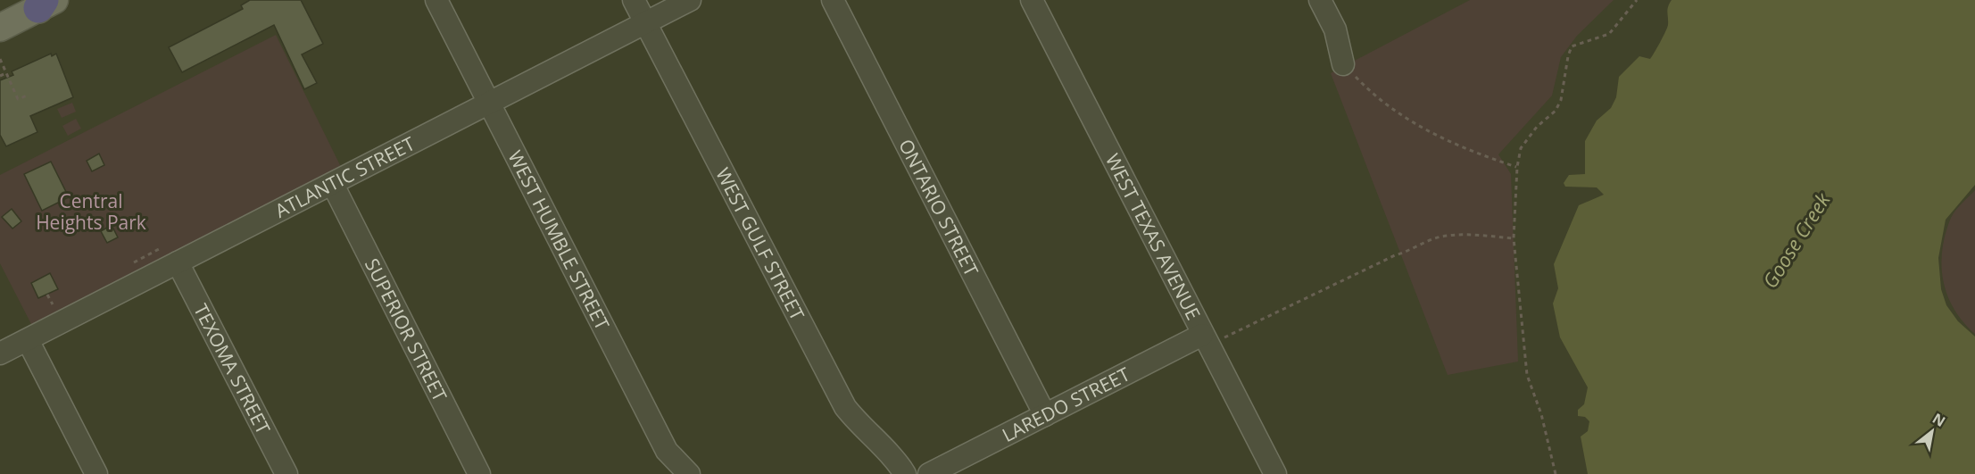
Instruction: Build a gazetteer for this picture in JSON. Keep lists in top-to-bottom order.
{
  "streets": {
    "street": [
      "ATLANTIC STREET",
      "ONTARIO STREET",
      "WEST TEXAS AVENUE",
      "WEST HUMBLE STREET",
      "WEST GULF STREET",
      "SUPERIOR STREET",
      "TEXOMA STREET",
      "LAREDO STREET"
    ]
  },
  "crossings": [
    ["ATLANTIC STREET", "WEST HUMBLE STREET"],
    ["ATLANTIC STREET", "WEST GULF STREET"],
    ["ATLANTIC STREET", "SUPERIOR STREET"],
    ["ATLANTIC STREET", "TEXOMA STREET"],
    ["ONTARIO STREET", "LAREDO STREET"],
    ["WEST TEXAS AVENUE", "LAREDO STREET"]
  ],
  "water": ["Goose Creek"],
  "parks": ["Central Heights Park"],
  "north": "top right"
}
